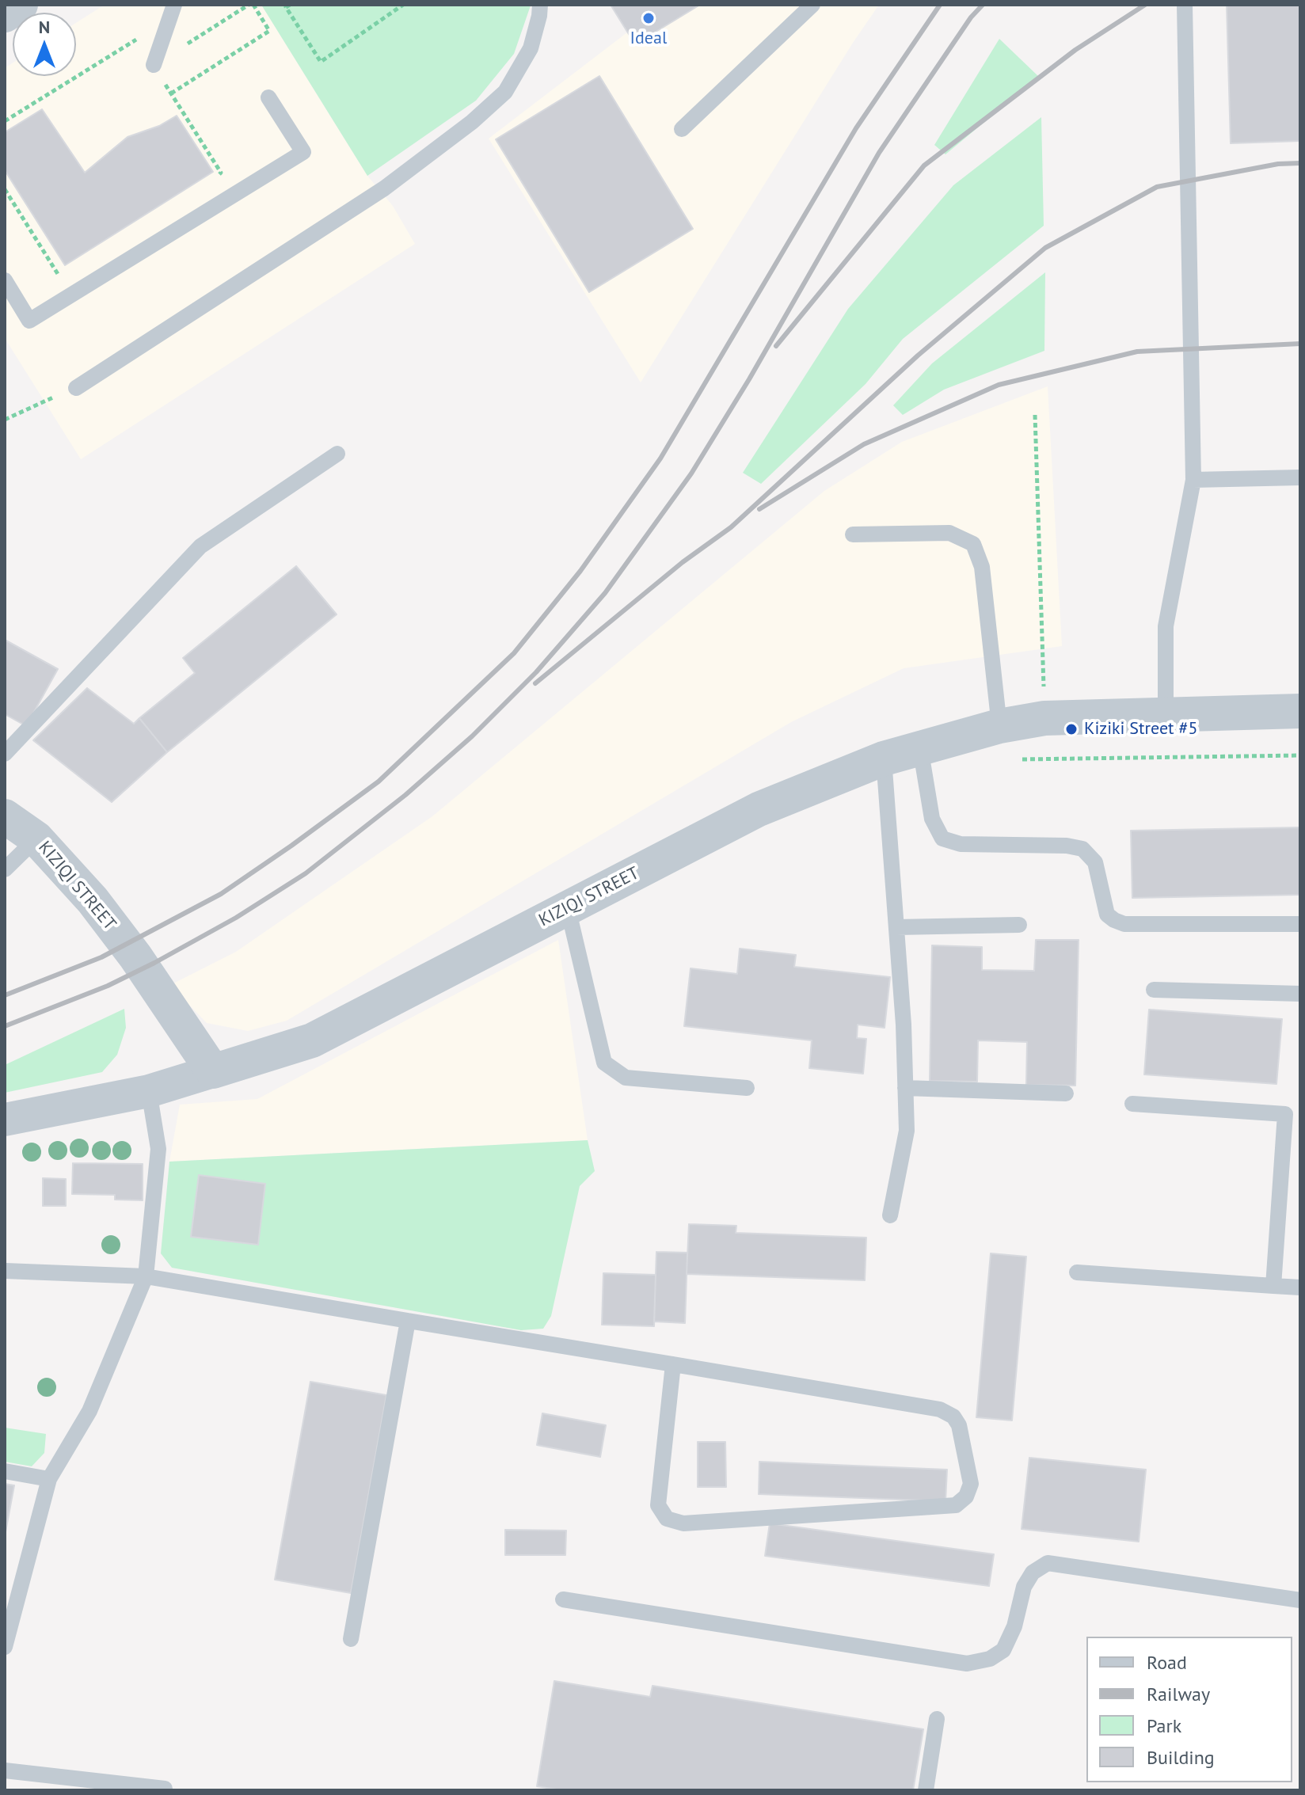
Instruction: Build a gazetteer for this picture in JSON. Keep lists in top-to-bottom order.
{
  "streets": {
    "street": ["KIZIQI STREET"]
  },
  "places": ["Ideal", "Kiziki Street #5"],
  "legend": [
    "Road",
    "Railway",
    "Park",
    "Building"
  ],
  "north": "top"
}
